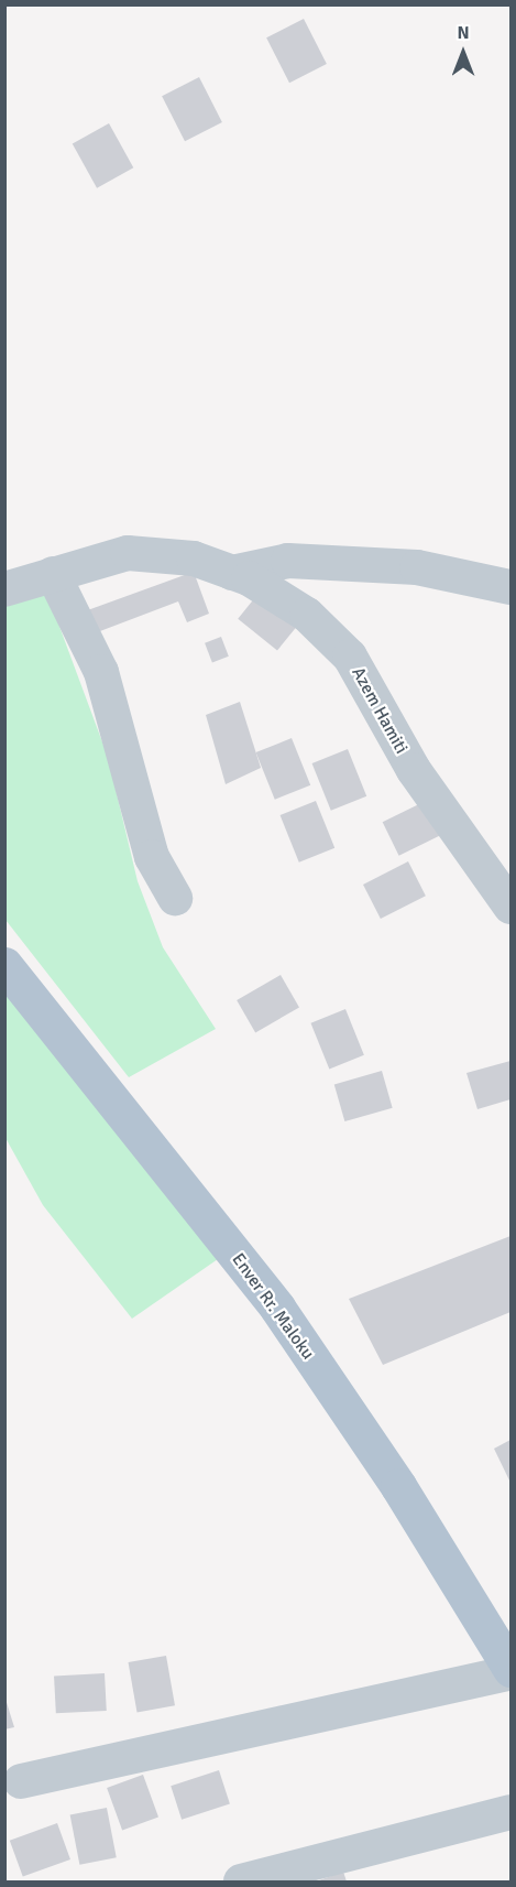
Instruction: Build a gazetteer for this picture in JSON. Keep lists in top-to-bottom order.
{
  "streets": {
    "main road": ["Enver Rr. Maloku"],
    "street": ["Azem Hamiti"]
  },
  "north": "top"
}
